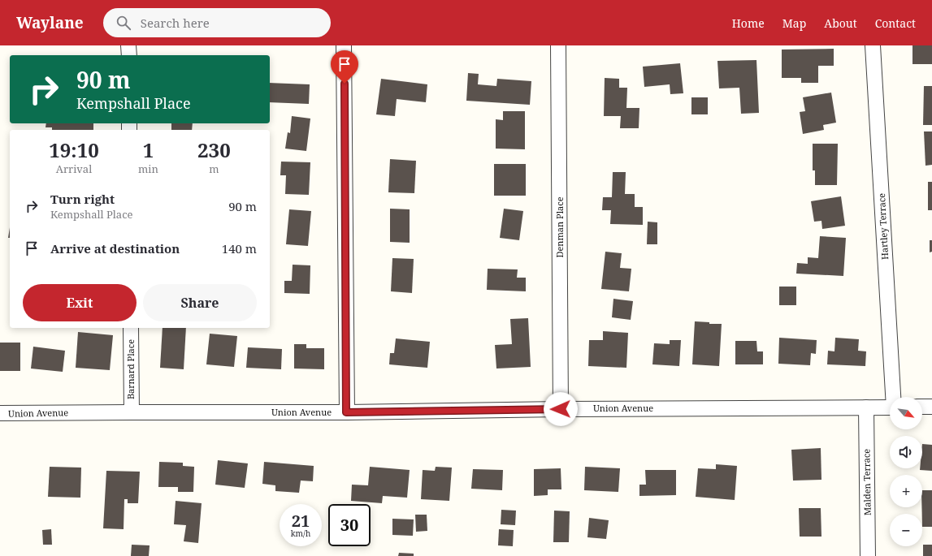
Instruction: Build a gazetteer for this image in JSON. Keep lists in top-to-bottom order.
{
  "streets": {
    "street": [
      "Hartley Terrace",
      "Denman Place",
      "Barnard Place",
      "Union Avenue",
      "Malden Terrace"
    ]
  },
  "crossings": [
    ["Denman Place", "Union Avenue"],
    ["Barnard Place", "Union Avenue"],
    ["Union Avenue", "Malden Terrace"]
  ],
  "north": "bottom right",
  "page": {
    "header": "Waylane",
    "search": "Search here",
    "nav": [
      "Home",
      "Map",
      "About",
      "Contact"
    ],
    "turn": ["90 m", "Kempshall Place"],
    "eta": [
      "19:10",
      "Arrival",
      "1",
      "min",
      "230",
      "m"
    ],
    "list": [
      {
        "name": "Turn right",
        "note": "Kempshall Place",
        "value": "90 m"
      },
      {
        "name": "Arrive at destination",
        "value": "140 m"
      }
    ],
    "buttons": ["Exit", "Share"],
    "map_buttons": ["+", "−"],
    "speed": "21 km/h",
    "limit": "30"
  }
}
